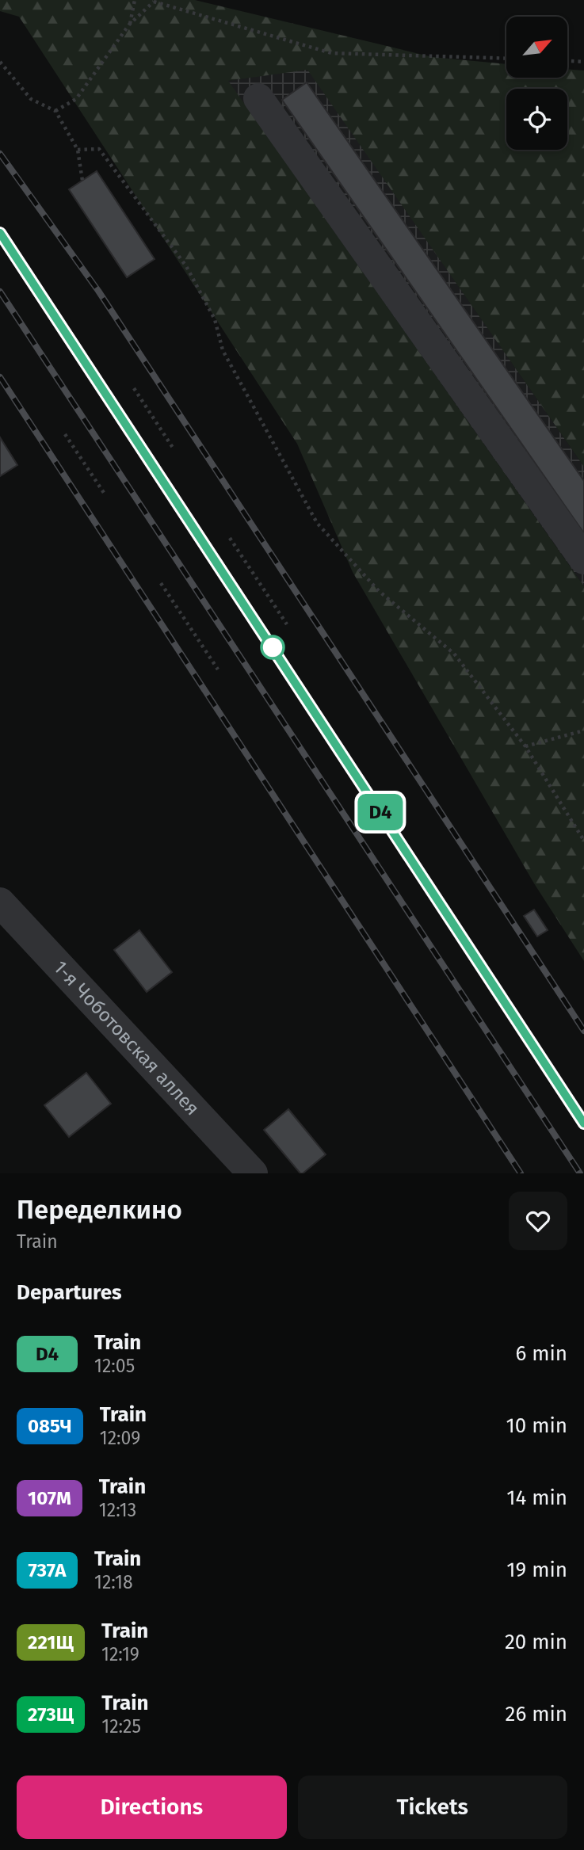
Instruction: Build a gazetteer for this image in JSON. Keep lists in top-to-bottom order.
{
  "streets": {
    "street": ["1-я Чоботовская аллея"]
  },
  "north": "top right",
  "page": {
    "on_map": "D4",
    "heading": [
      ["Переделкино", "Train"],
      "Departures"
    ],
    "list": [
      {
        "mark": "D4",
        "name": "Train",
        "note": "12:05",
        "value": "6 min"
      },
      {
        "mark": "085Ч",
        "name": "Train",
        "note": "12:09",
        "value": "10 min"
      },
      {
        "mark": "107М",
        "name": "Train",
        "note": "12:13",
        "value": "14 min"
      },
      {
        "mark": "737А",
        "name": "Train",
        "note": "12:18",
        "value": "19 min"
      },
      {
        "mark": "221Щ",
        "name": "Train",
        "note": "12:19",
        "value": "20 min"
      },
      {
        "mark": "273Щ",
        "name": "Train",
        "note": "12:25",
        "value": "26 min"
      }
    ],
    "buttons": ["Directions", "Tickets"]
  }
}
